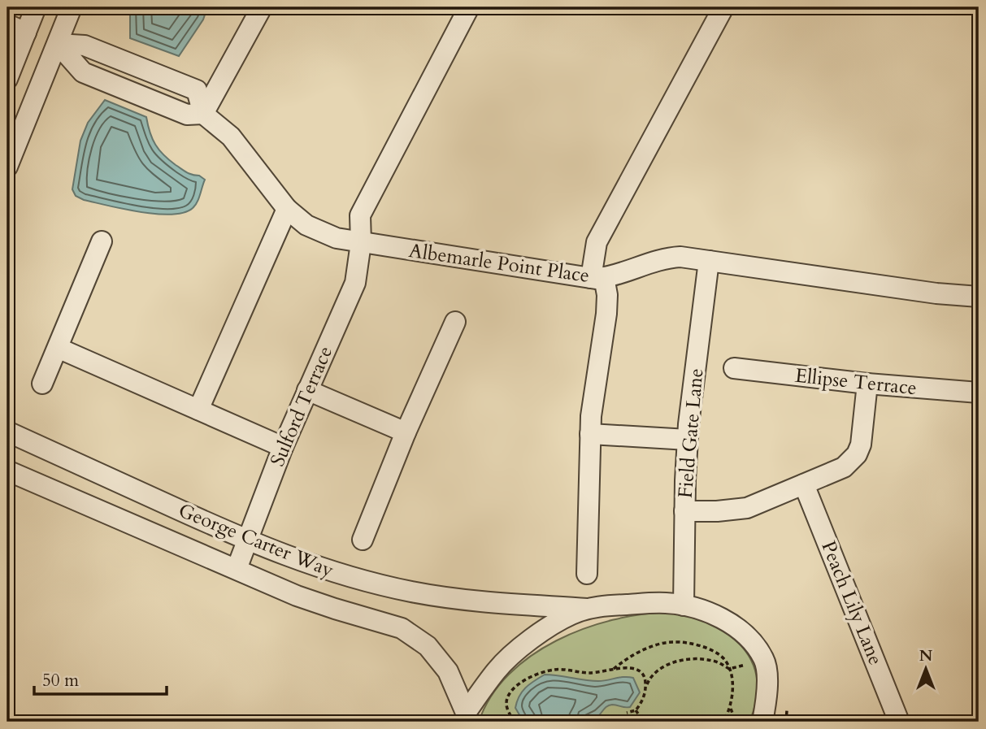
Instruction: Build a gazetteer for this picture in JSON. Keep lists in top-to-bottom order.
{
  "streets": {
    "street": [
      "Albemarle Point Place",
      "Ellipse Terrace",
      "Sulford Terrace",
      "Field Gate Lane",
      "George Carter Way",
      "Peach Lily Lane"
    ]
  },
  "crossings": [
    ["Albemarle Point Place", "Sulford Terrace"],
    ["Albemarle Point Place", "Field Gate Lane"],
    ["Sulford Terrace", "George Carter Way"],
    ["Field Gate Lane", "George Carter Way"]
  ],
  "scale_bar": "50 m",
  "north": "top"
}
